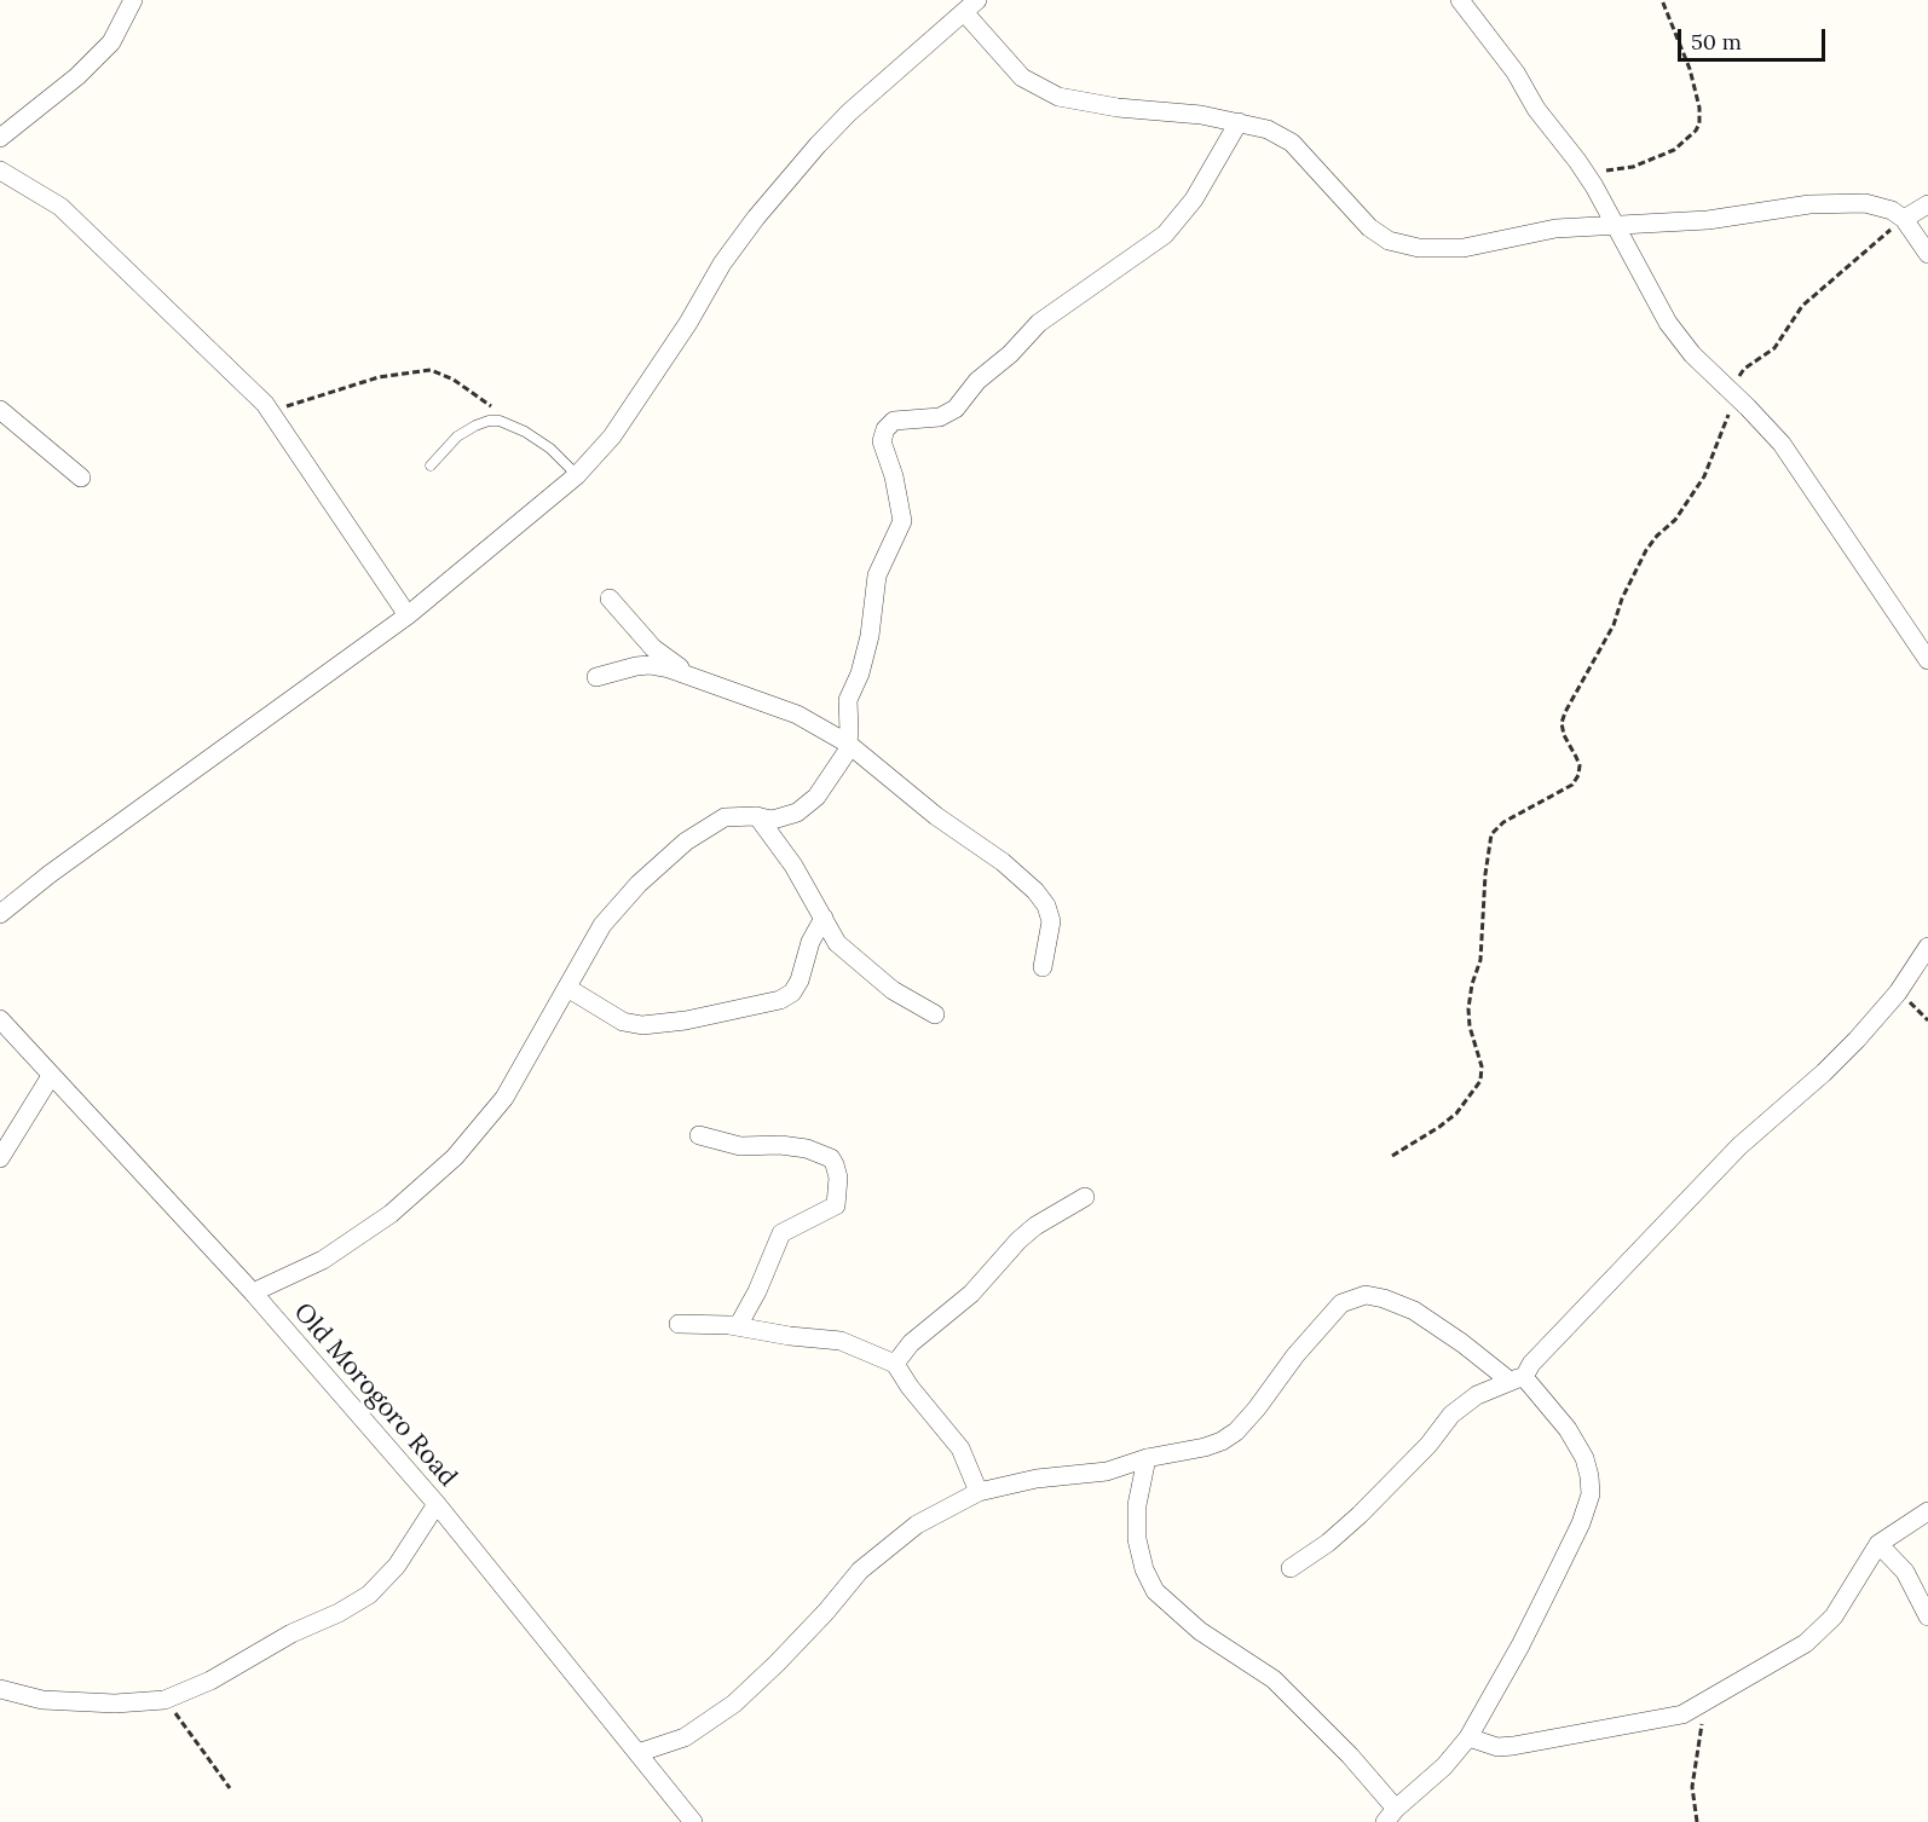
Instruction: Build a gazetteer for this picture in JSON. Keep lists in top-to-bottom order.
{
  "streets": {
    "street": ["Old Morogoro Road"]
  },
  "scale_bar": "50 m"
}
